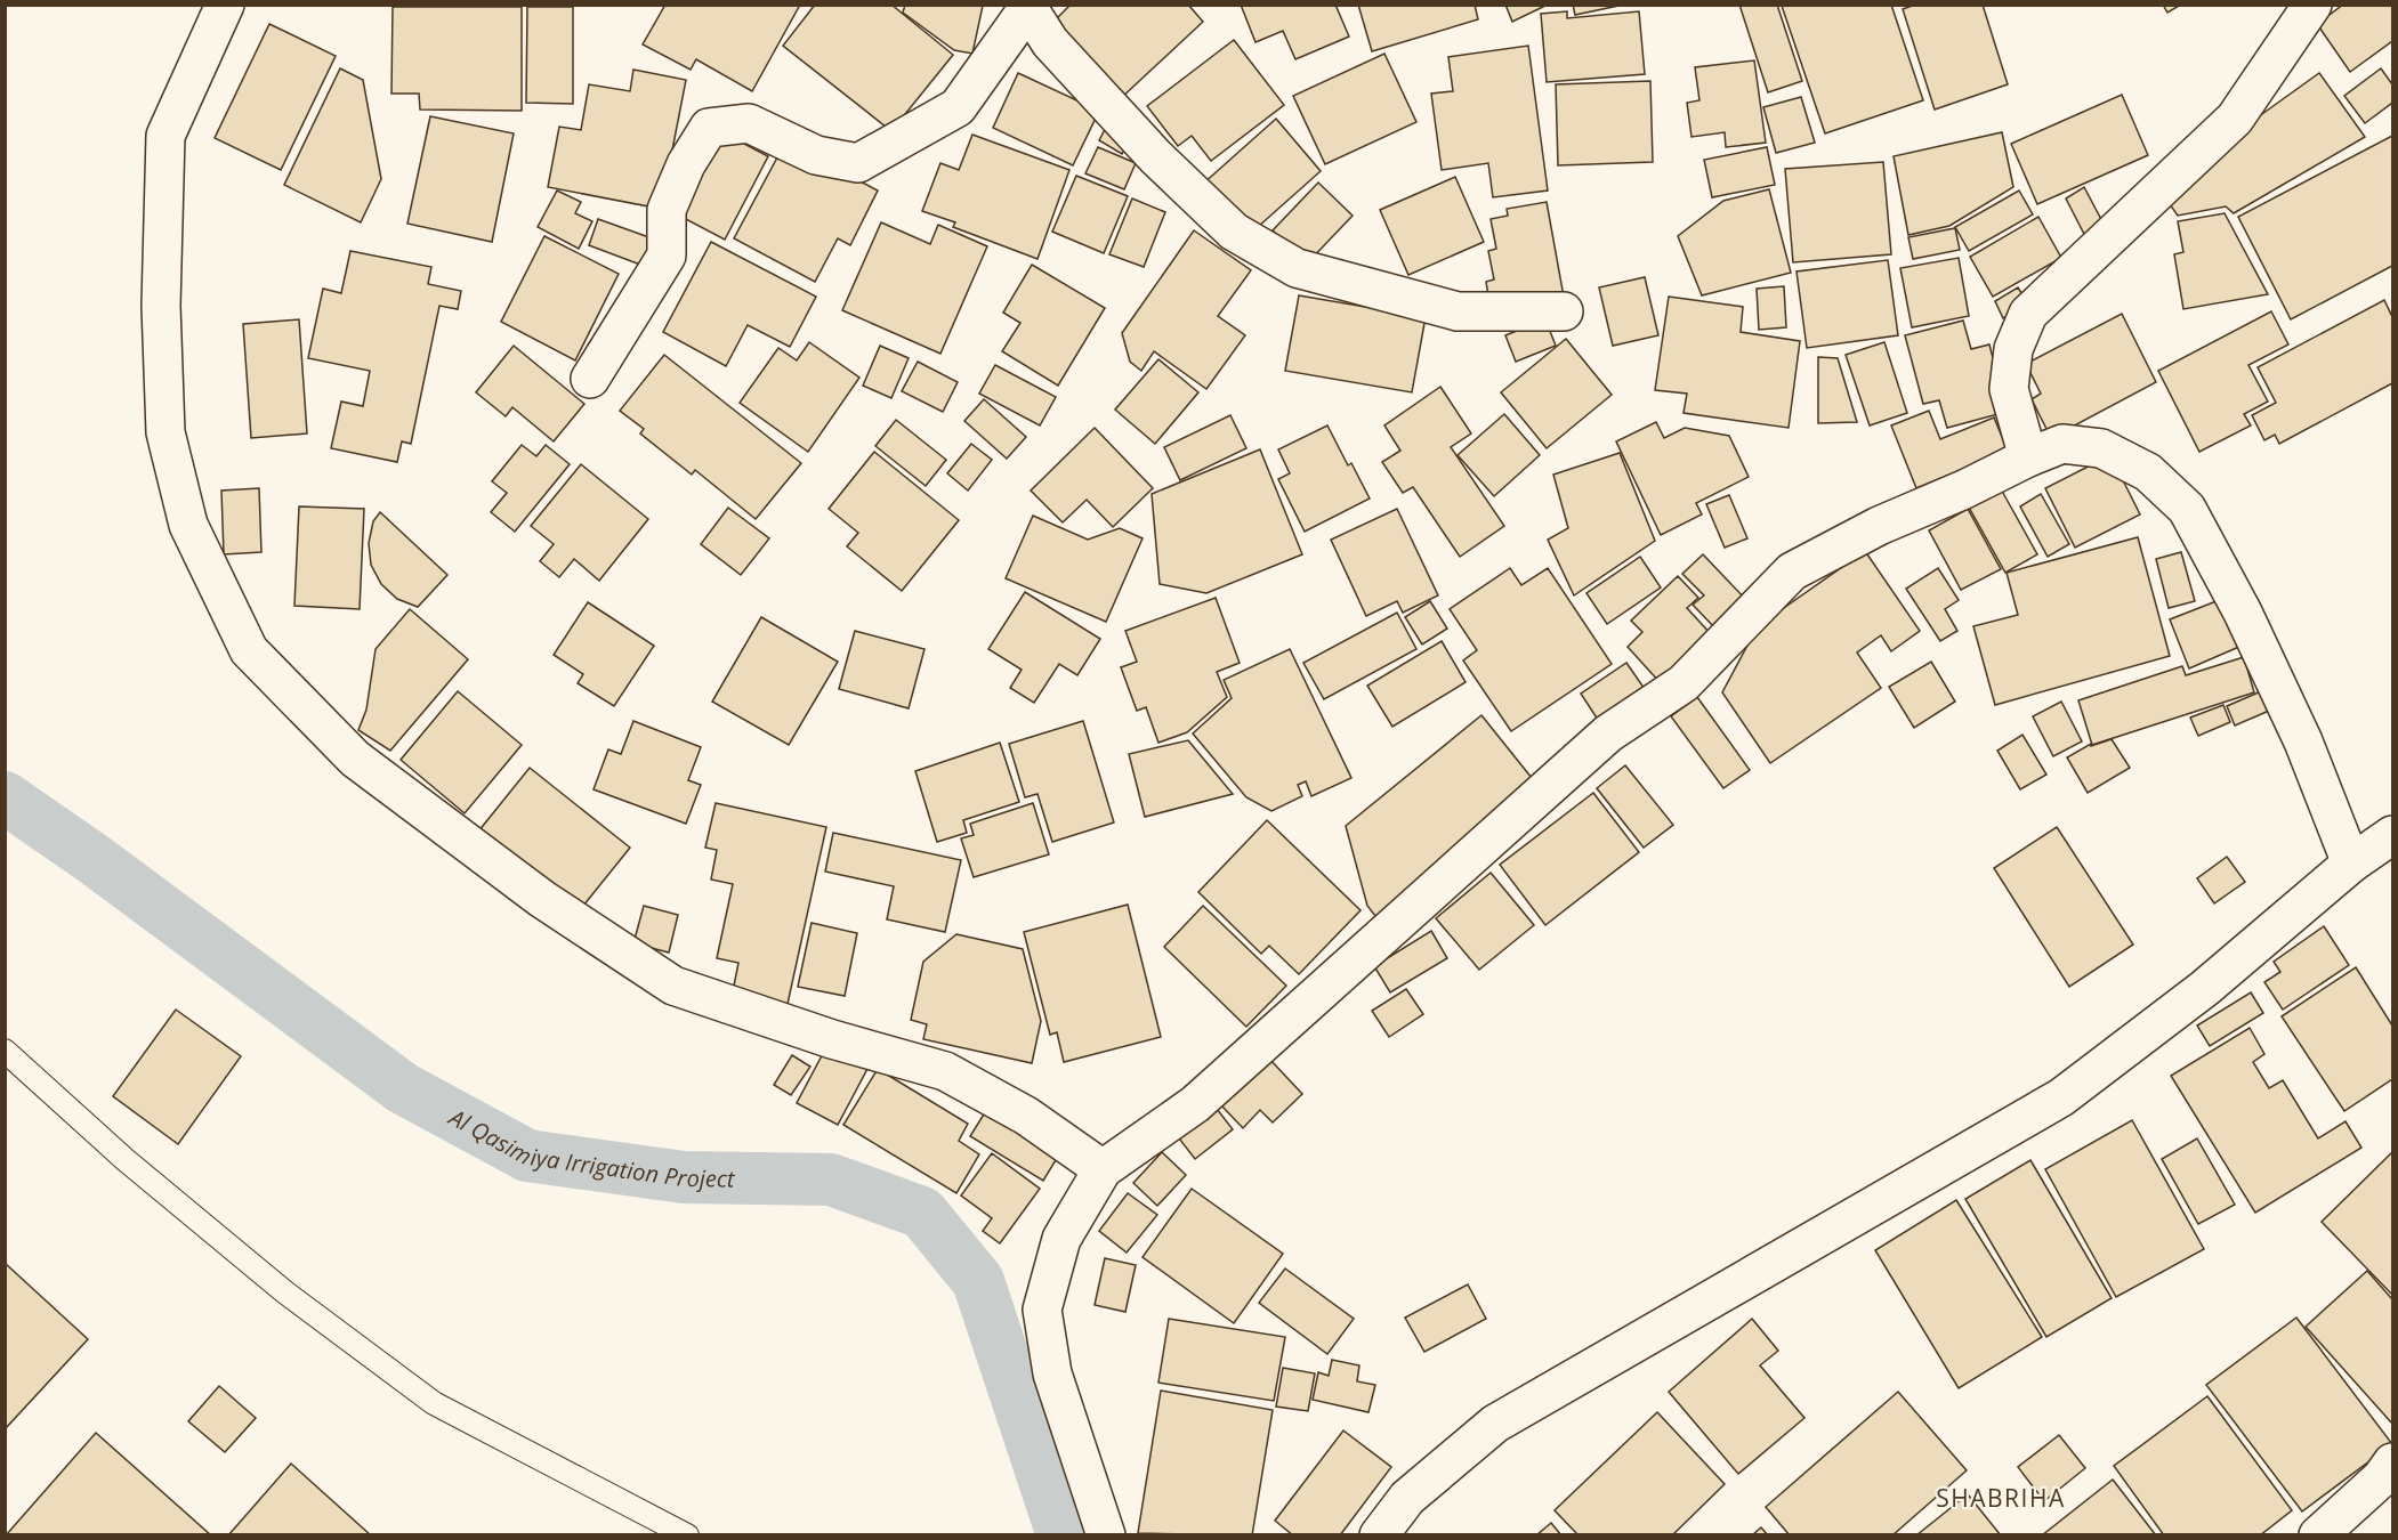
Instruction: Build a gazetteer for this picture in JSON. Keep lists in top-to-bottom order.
{
  "districts": ["SHABRIHA"],
  "water": ["Al Qasimiya Irrigation Project"]
}
